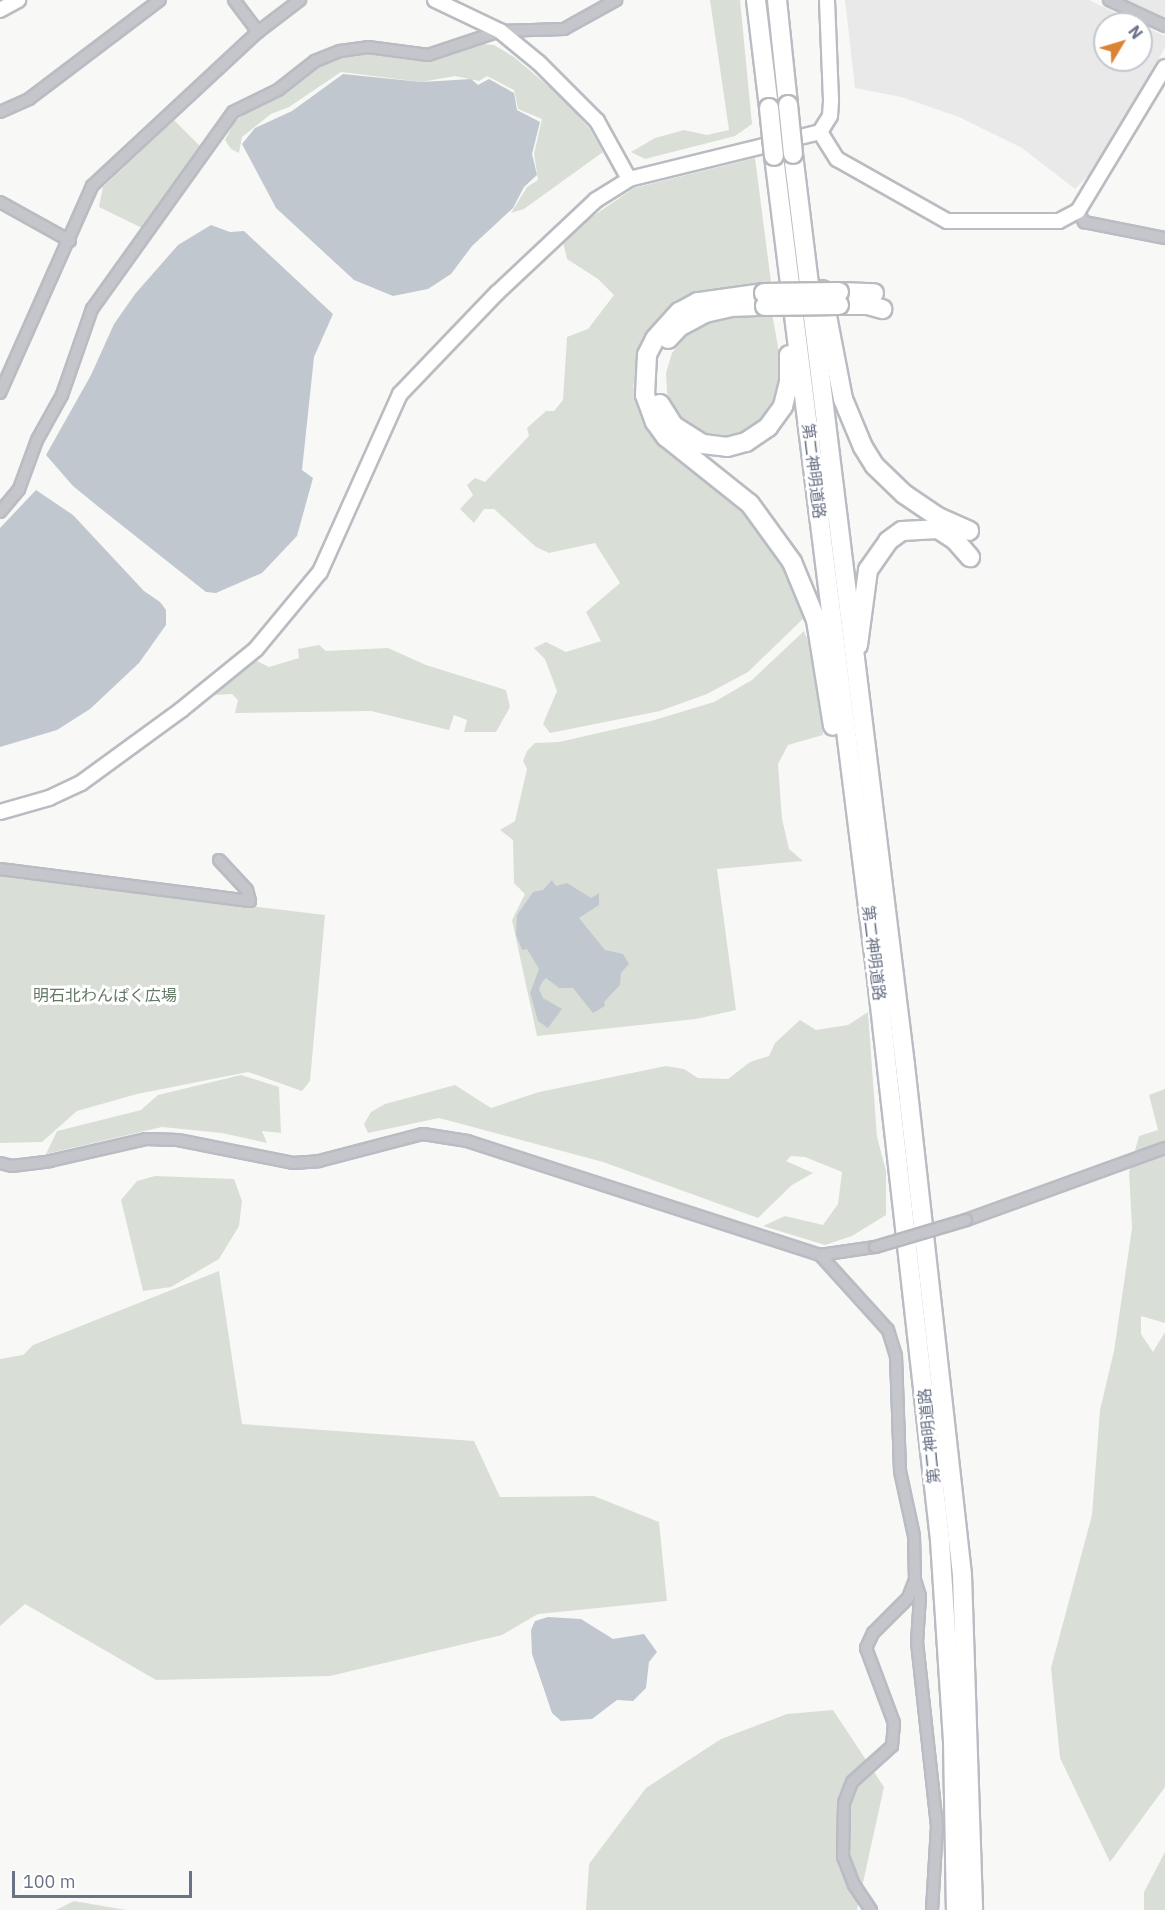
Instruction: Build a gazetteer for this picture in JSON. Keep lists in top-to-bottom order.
{
  "streets": {
    "highway": ["第二神明道路"]
  },
  "parks": ["明石北わんぱく広場"],
  "scale_bar": "100 m",
  "north": "top right"
}
